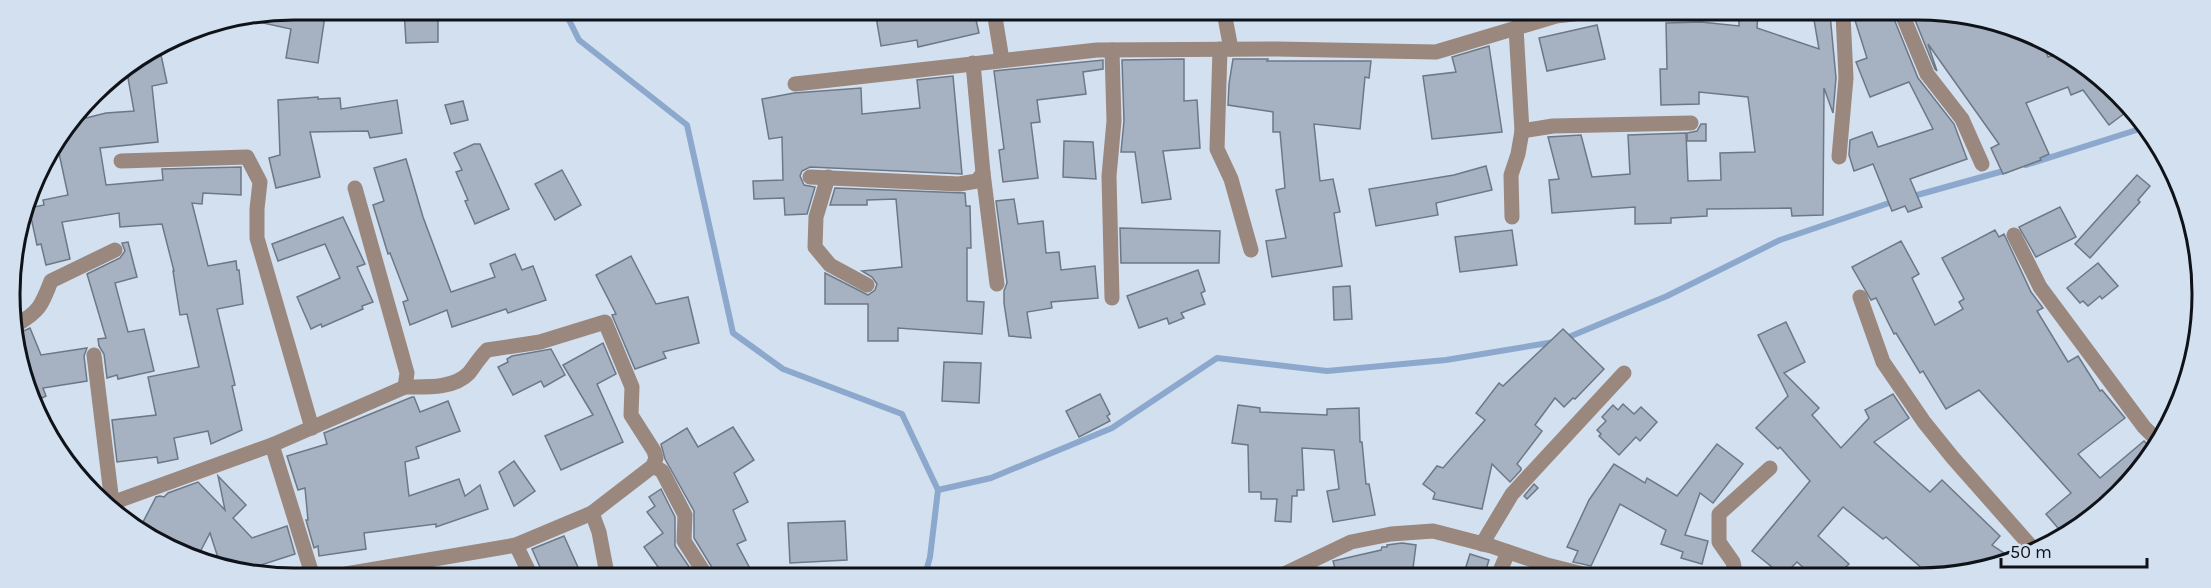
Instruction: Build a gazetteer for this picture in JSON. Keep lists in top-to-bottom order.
{
  "scale_bar": "50 m"
}
